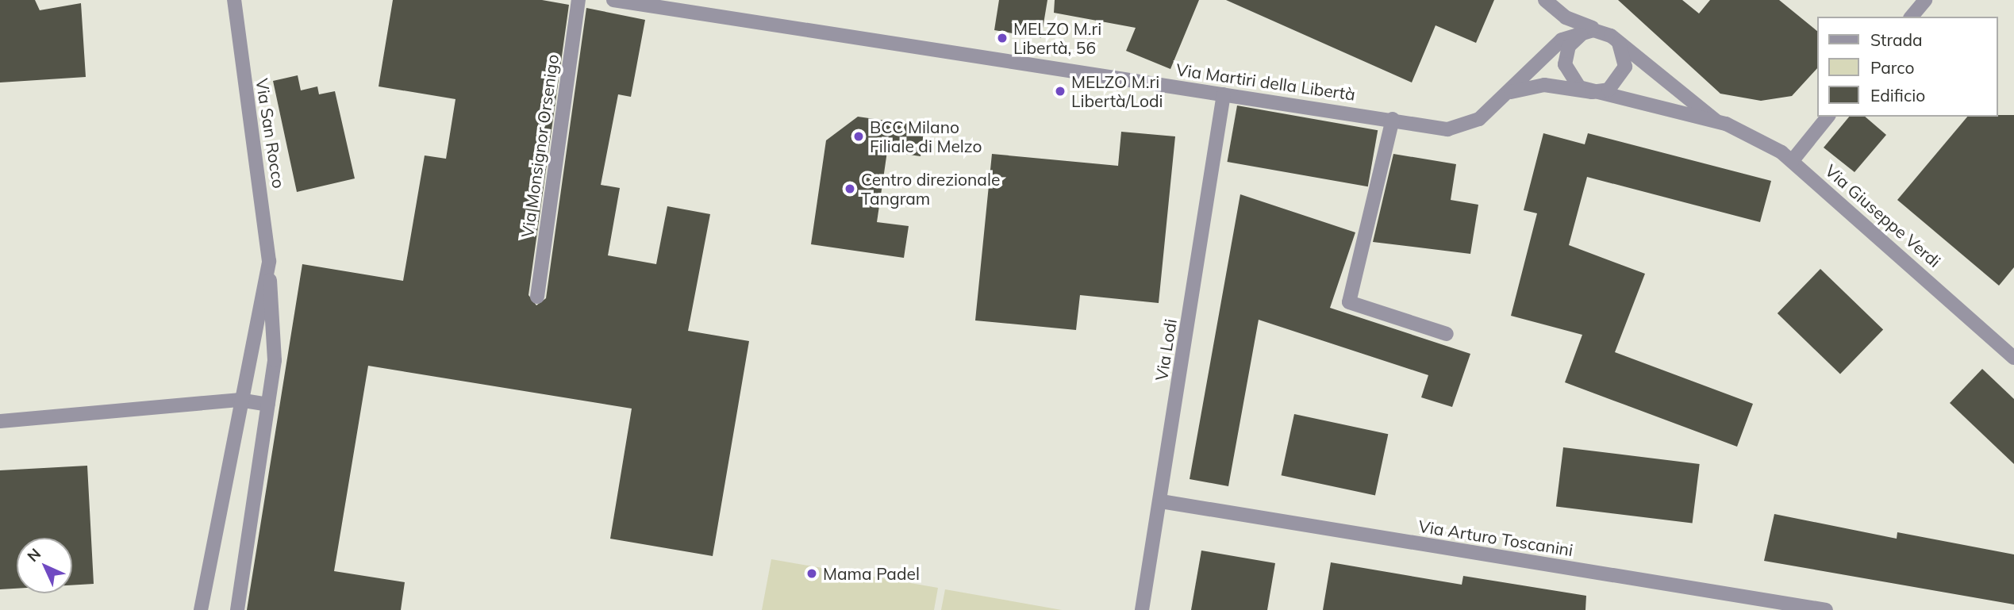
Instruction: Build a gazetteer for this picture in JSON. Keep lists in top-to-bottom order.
{
  "streets": {
    "street": [
      "Via Martiri della Libertà",
      "Via San Rocco",
      "Via Monsignor Orsenigo",
      "Via Giuseppe Verdi",
      "Via Lodi",
      "Via Arturo Toscanini"
    ]
  },
  "crossings": [
    ["Via Martiri della Libertà", "Via Lodi"],
    ["Via Lodi", "Via Arturo Toscanini"]
  ],
  "places": [
    "MELZO M.ri Libertà, 56",
    "MELZO M.ri Libertà/Lodi",
    "BCC Milano Filiale di Melzo",
    "Centro direzionale Tangram",
    "Mama Padel"
  ],
  "legend": ["Strada", "Parco", "Edificio"],
  "north": "top left"
}
